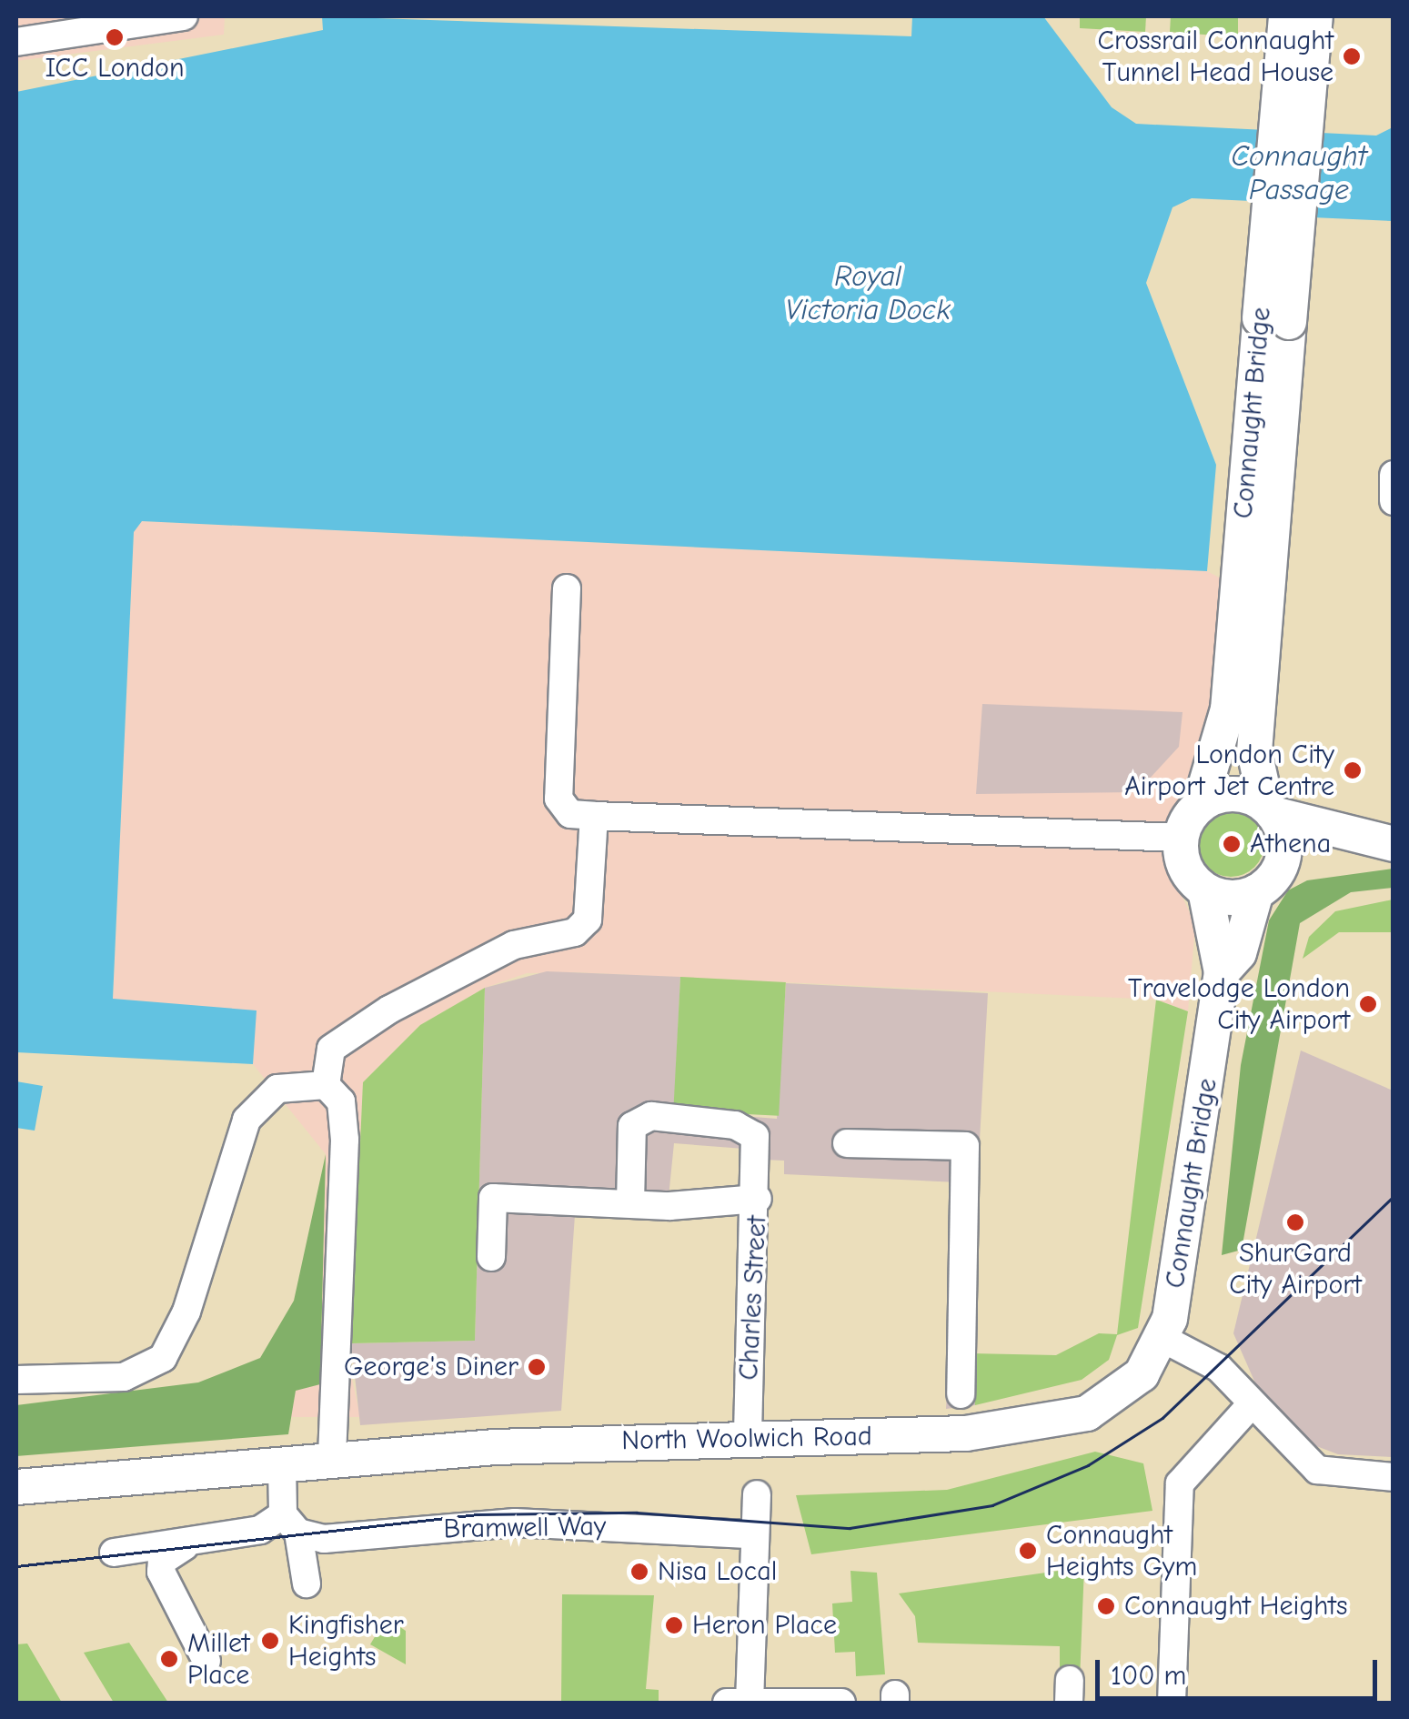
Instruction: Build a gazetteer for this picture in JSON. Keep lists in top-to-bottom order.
{
  "streets": {
    "main road": ["Connaught Bridge", "North Woolwich Road"],
    "street": ["Charles Street", "Bramwell Way"]
  },
  "crossings": [
    ["Connaught Bridge", "North Woolwich Road"],
    ["Charles Street", "North Woolwich Road"]
  ],
  "water": ["Connaught Passage", "Royal Victoria Dock"],
  "places": [
    "ICC London",
    "Crossrail Connaught Tunnel Head House",
    "London City Airport Jet Centre",
    "Athena",
    "Travelodge London City Airport",
    "ShurGard City Airport",
    "George's Diner",
    "Connaught Heights Gym",
    "Nisa Local",
    "Connaught Heights",
    "Heron Place",
    "Kingfisher Heights",
    "Millet Place"
  ],
  "scale_bar": "100 m"
}
